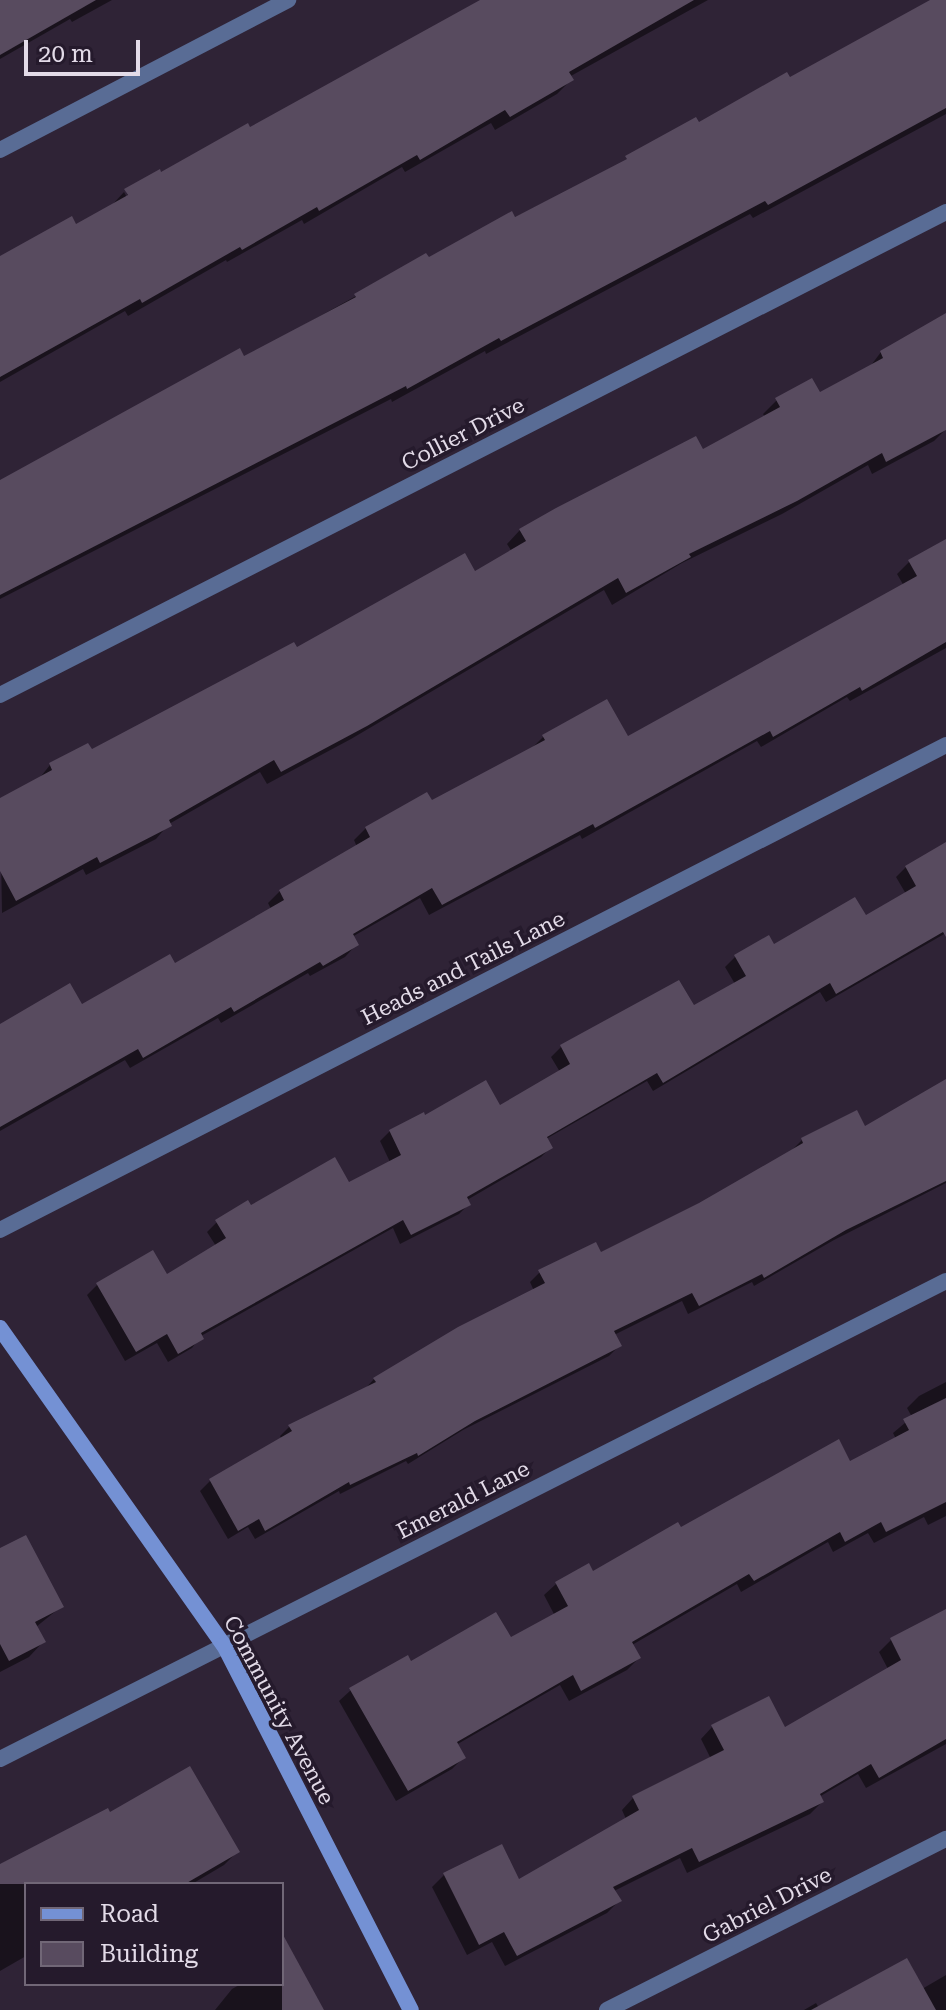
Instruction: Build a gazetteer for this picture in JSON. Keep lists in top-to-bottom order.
{
  "streets": {
    "street": [
      "Collier Drive",
      "Heads and Tails Lane",
      "Emerald Lane",
      "Community Avenue",
      "Gabriel Drive"
    ]
  },
  "crossings": [
    ["Emerald Lane", "Community Avenue"]
  ],
  "legend": ["Road", "Building"],
  "scale_bar": "20 m"
}
